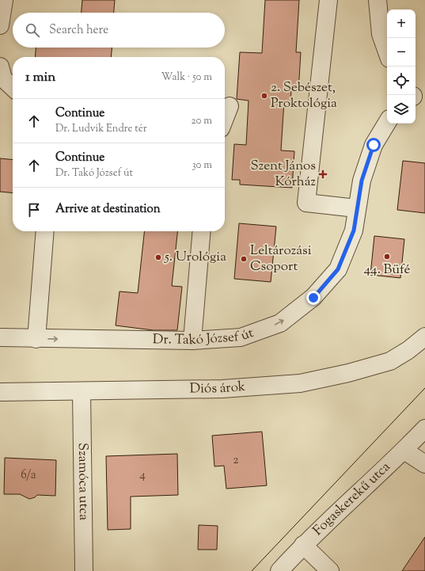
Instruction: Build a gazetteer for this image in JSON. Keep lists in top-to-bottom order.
{
  "streets": {
    "street": [
      "Dr. Takó József út",
      "Diós árok",
      "Szamóca utca",
      "Fogaskerekű utca"
    ]
  },
  "crossings": [
    ["Diós árok", "Szamóca utca"]
  ],
  "one_way": ["Dr. Takó József út"],
  "places": {
    "other": [
      "2. Sebészet, Proktológia",
      "44. Büfé",
      "5. Urológia",
      "Leltározási Csoport"
    ],
    "health": ["Szent János Kórház"]
  },
  "house_numbers": ["2", "6/a", "4"],
  "page": {
    "map_buttons": ["+", "−"],
    "search": "Search here",
    "heading": ["1 min", "Walk · 50 m"],
    "list": [
      ["Continue", "Dr. Ludvik Endre tér", "20 m"],
      ["Continue", "Dr. Takó József út", "30 m"],
      "Arrive at destination"
    ]
  }
}
